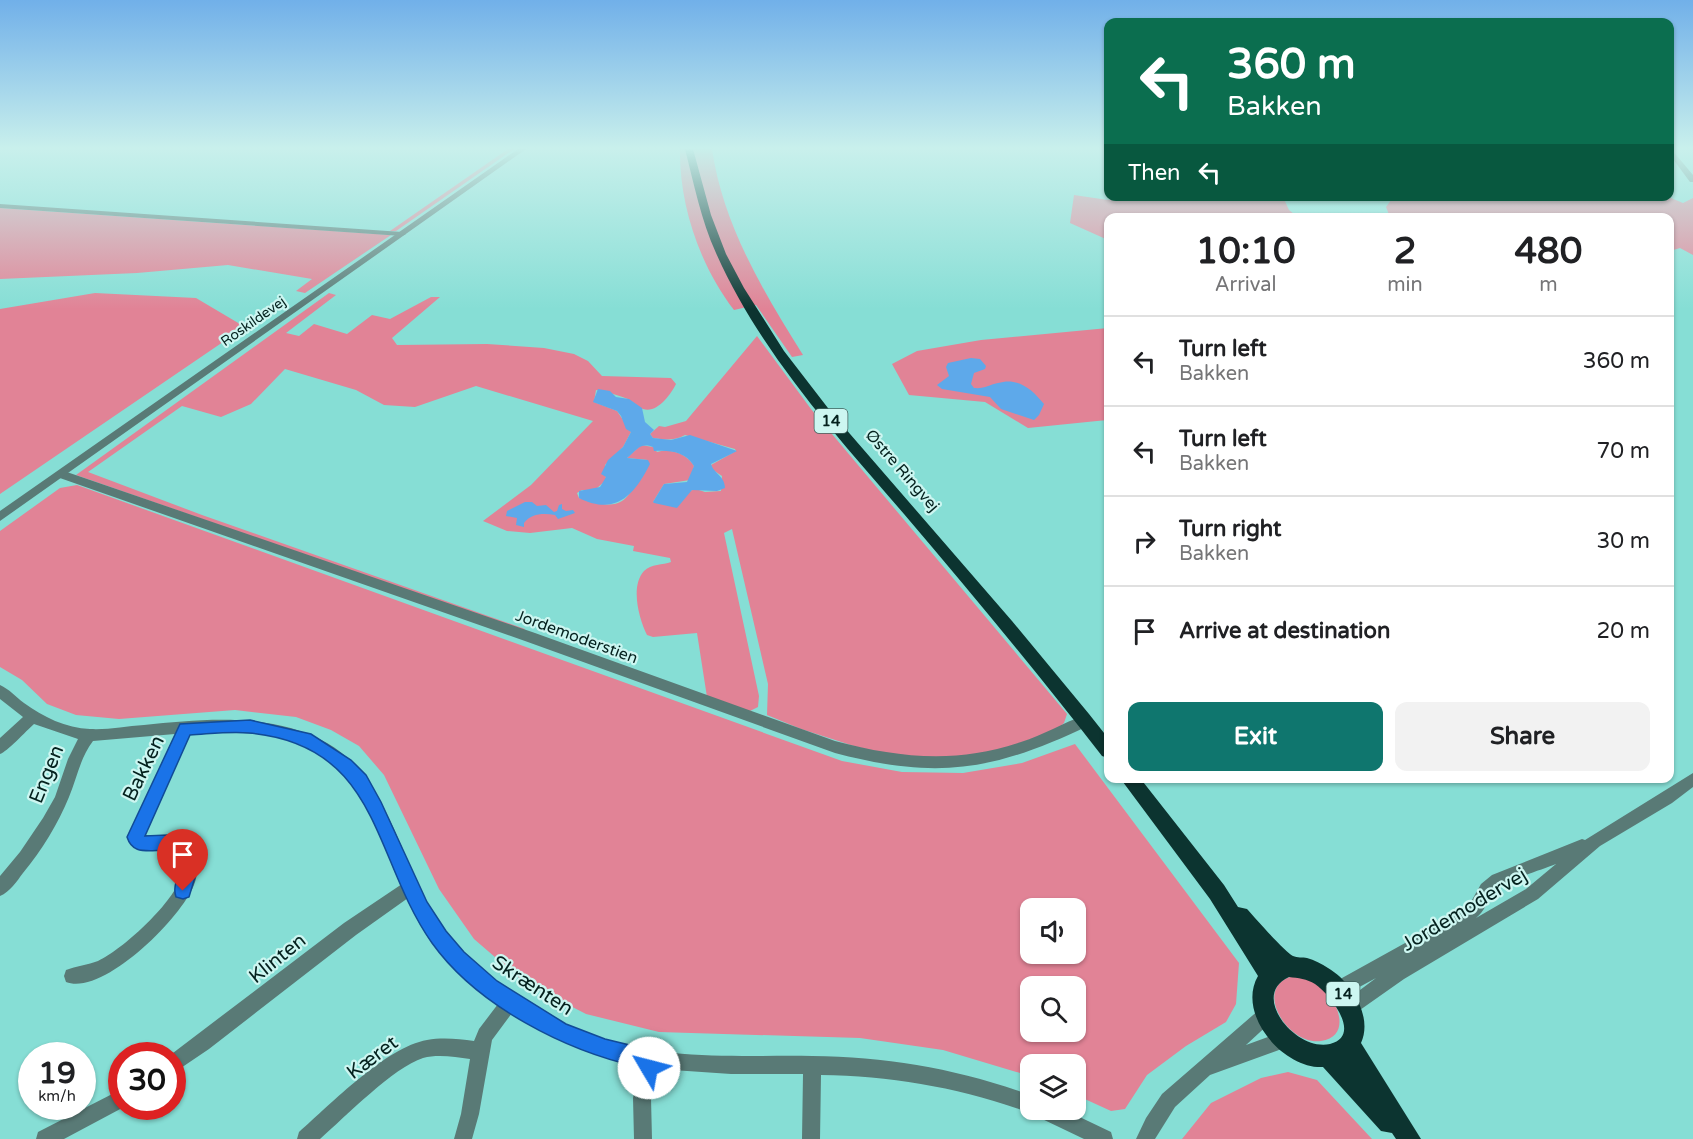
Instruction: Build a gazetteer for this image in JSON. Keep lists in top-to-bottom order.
{
  "streets": {
    "main road": ["14", "Østre Ringvej"],
    "street": [
      "Roskildevej",
      "Jordemoderstien",
      "Bakken",
      "Engen",
      "Jordemodervej",
      "Klinten",
      "Skrænten",
      "Kæret"
    ]
  },
  "crossings": [
    ["Roskildevej", "Jordemoderstien"],
    ["14", "Jordemodervej"],
    ["Østre Ringvej", "Jordemoderstien"],
    ["Bakken", "Skrænten"],
    ["Engen", "Skrænten"],
    ["Klinten", "Skrænten"]
  ],
  "page": {
    "turn": ["360 m", "Bakken"],
    "then": "Then",
    "eta": [
      "10:10",
      "Arrival",
      "2",
      "min",
      "480",
      "m"
    ],
    "list": [
      {
        "name": "Turn left",
        "note": "Bakken",
        "value": "360 m"
      },
      {
        "name": "Turn left",
        "note": "Bakken",
        "value": "70 m"
      },
      {
        "name": "Turn right",
        "note": "Bakken",
        "value": "30 m"
      },
      {
        "name": "Arrive at destination",
        "value": "20 m"
      }
    ],
    "buttons": ["Exit", "Share"],
    "speed": "19 km/h",
    "limit": "30"
  }
}
